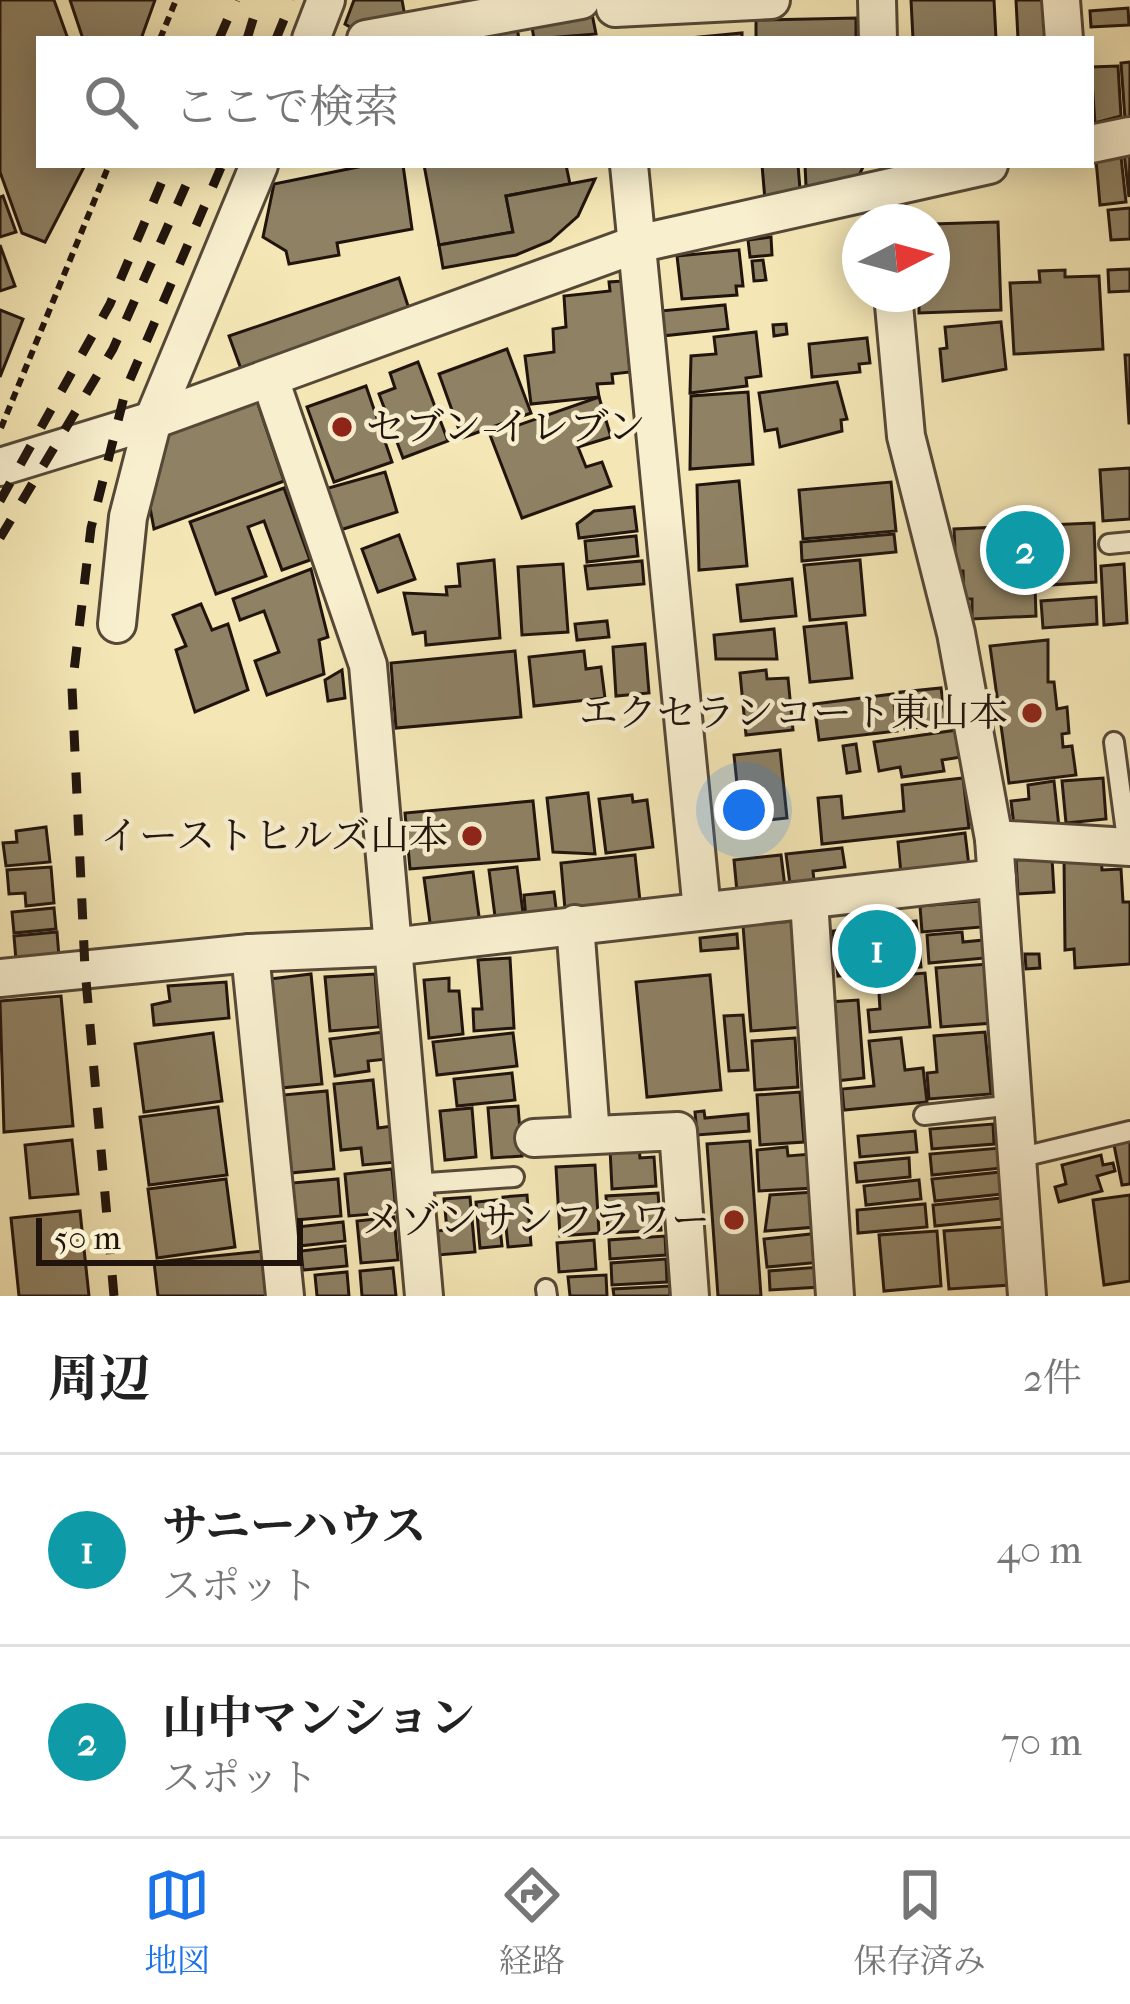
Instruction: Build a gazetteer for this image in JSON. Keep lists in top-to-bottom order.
{
  "places": [
    "セブン-イレブン",
    "エクセランコート東山本",
    "イーストヒルズ山本",
    "メゾンサンフラワー"
  ],
  "scale_bar": "50 m",
  "north": "right",
  "page": {
    "search": "ここで検索",
    "pins": ["2", "1"],
    "scale": "50 m",
    "heading": ["周辺", "2件"],
    "list": [
      {
        "mark": "1",
        "name": "サニーハウス",
        "note": "スポット",
        "value": "40 m"
      },
      {
        "mark": "2",
        "name": "山中マンション",
        "note": "スポット",
        "value": "70 m"
      }
    ],
    "nav": ["地図", "経路", "保存済み"]
  }
}
